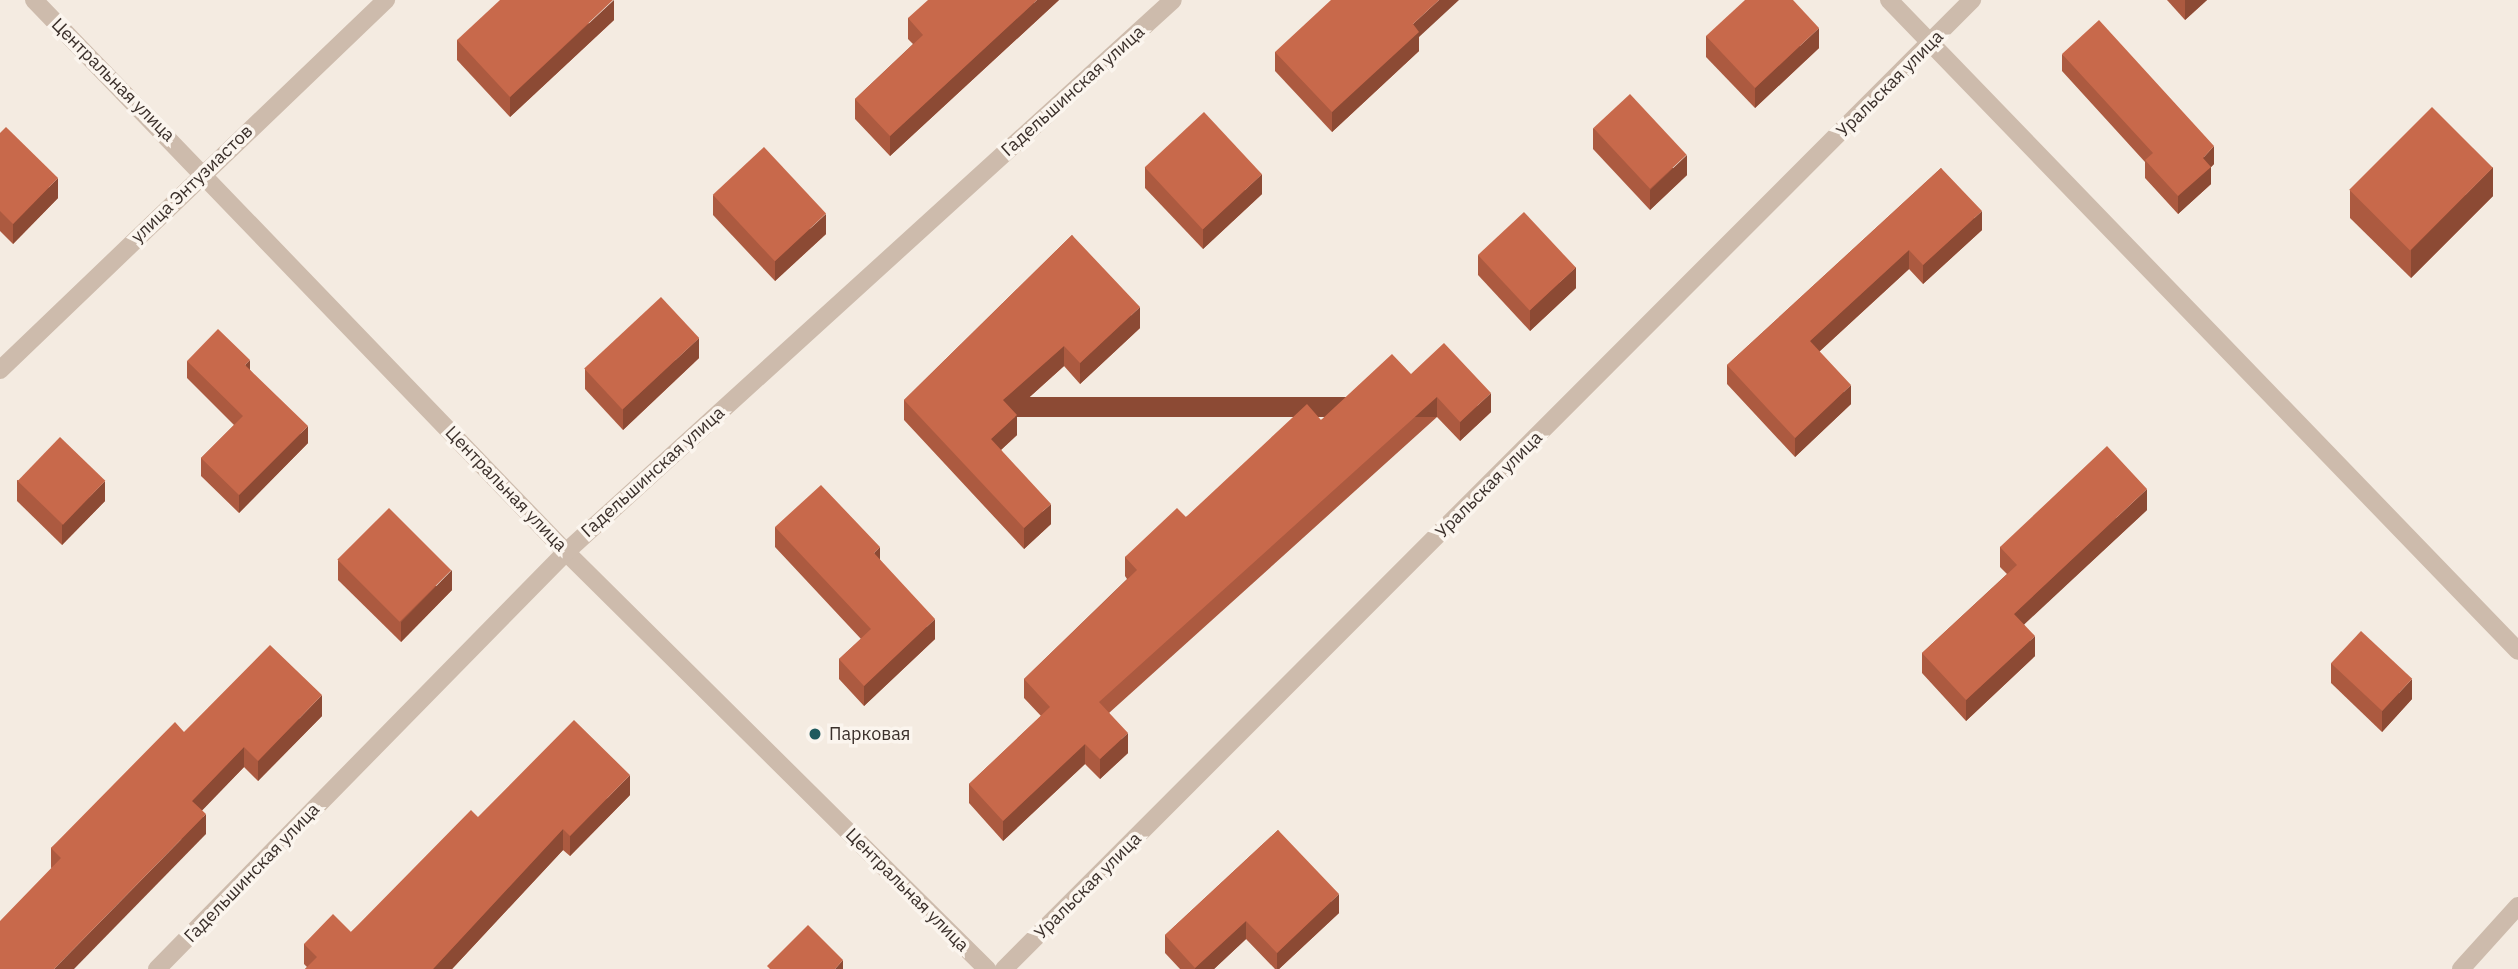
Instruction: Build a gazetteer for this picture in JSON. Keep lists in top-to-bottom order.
{
  "streets": {
    "street": [
      "Центральная улица",
      "Уральская улица",
      "Гадельшинская улица",
      "улица Энтузиастов"
    ]
  },
  "crossings": [
    ["Центральная улица", "Гадельшинская улица"],
    ["Центральная улица", "улица Энтузиастов"]
  ],
  "places": ["Парковая"]
}
